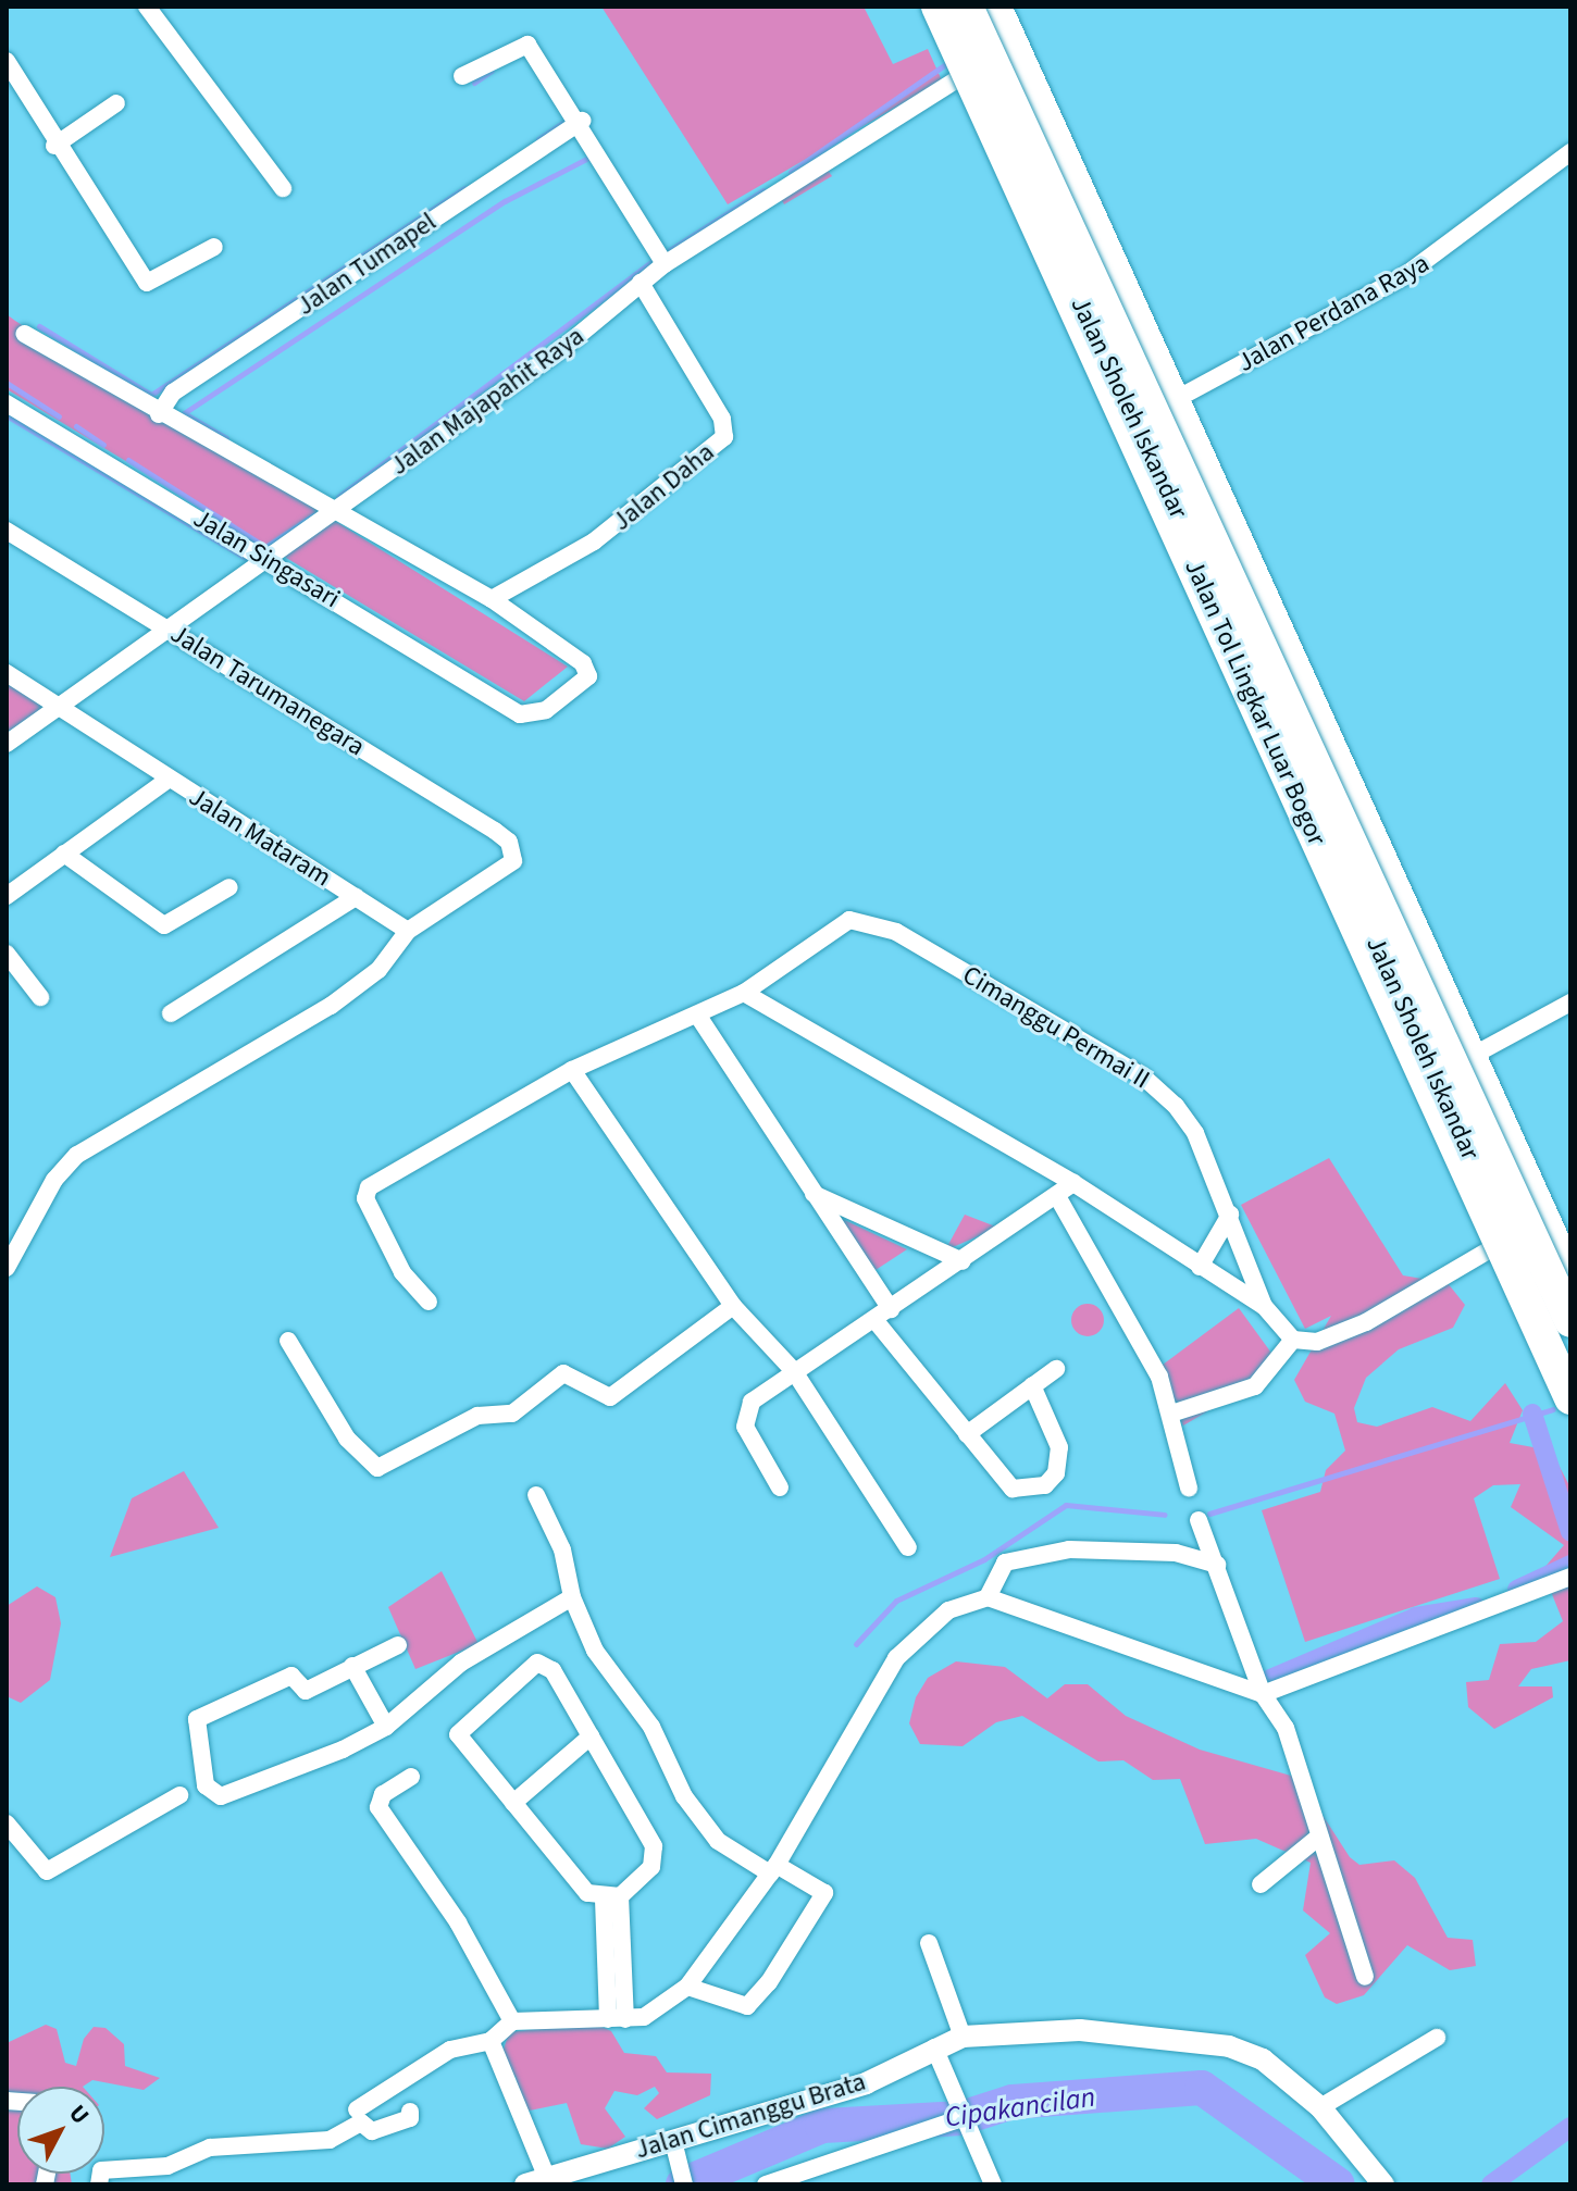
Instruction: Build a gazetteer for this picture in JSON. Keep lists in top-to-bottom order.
{
  "streets": {
    "highway": ["Jalan Sholeh Iskandar", "Jalan Tol Lingkar Luar Bogor"],
    "street": [
      "Jalan Tumapel",
      "Jalan Perdana Raya",
      "Jalan Majapahit Raya",
      "Jalan Daha",
      "Jalan Singasari",
      "Jalan Tarumanegara",
      "Jalan Mataram",
      "Cimanggu Permai II",
      "Jalan Cimanggu Brata"
    ]
  },
  "crossings": [
    ["Jalan Perdana Raya", "Jalan Sholeh Iskandar"],
    ["Jalan Majapahit Raya", "Jalan Sholeh Iskandar"],
    ["Jalan Majapahit Raya", "Jalan Daha"],
    ["Jalan Majapahit Raya", "Jalan Singasari"],
    ["Jalan Majapahit Raya", "Jalan Tarumanegara"],
    ["Jalan Majapahit Raya", "Jalan Mataram"],
    ["Jalan Daha", "Jalan Singasari"],
    ["Jalan Tarumanegara", "Jalan Mataram"]
  ],
  "water": ["Cipakancilan"],
  "north": "top right"
}
